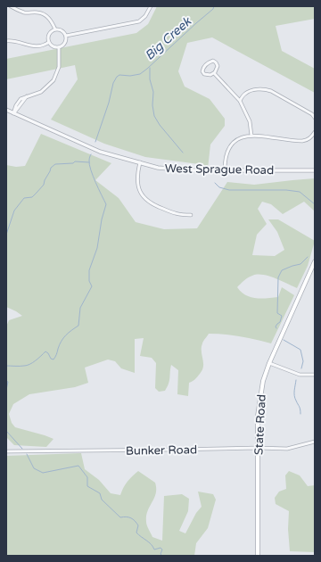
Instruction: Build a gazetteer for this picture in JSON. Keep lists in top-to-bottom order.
{
  "streets": {
    "main road": ["State Road"],
    "street": ["West Sprague Road", "Bunker Road"]
  },
  "crossings": [
    ["State Road", "Bunker Road"]
  ],
  "water": ["Big Creek"]
}
